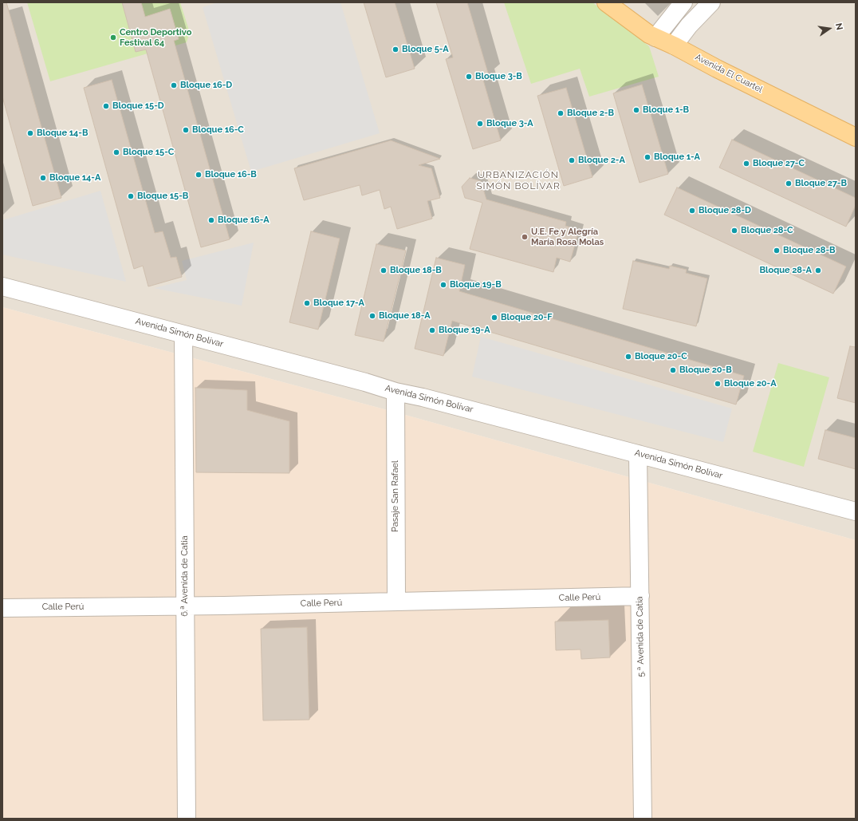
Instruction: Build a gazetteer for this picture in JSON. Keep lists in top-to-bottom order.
{
  "streets": {
    "main road": ["Avenida El Cuartel"],
    "street": [
      "Avenida Simón Bolívar",
      "Pasaje San Rafael",
      "6.ª Avenida de Catia",
      "Calle Perú",
      "5.ª Avenida de Catia"
    ]
  },
  "crossings": [
    ["Avenida Simón Bolívar", "Pasaje San Rafael"],
    ["Avenida Simón Bolívar", "6.ª Avenida de Catia"],
    ["Avenida Simón Bolívar", "5.ª Avenida de Catia"],
    ["Pasaje San Rafael", "Calle Perú"],
    ["6.ª Avenida de Catia", "Calle Perú"],
    ["Calle Perú", "5.ª Avenida de Catia"]
  ],
  "districts": ["URBANIZACIÓN SIMÓN BOLÍVAR"],
  "places": [
    "Centro Deportivo Festival 64",
    "Bloque 5-A",
    "Bloque 3-B",
    "Bloque 16-D",
    "Bloque 15-D",
    "Bloque 1-B",
    "Bloque 2-B",
    "Bloque 3-A",
    "Bloque 16-C",
    "Bloque 14-B",
    "Bloque 15-C",
    "Bloque 1-A",
    "Bloque 2-A",
    "Bloque 27-C",
    "Bloque 16-B",
    "Bloque 14-A",
    "Bloque 27-B",
    "Bloque 15-B",
    "Bloque 28-D",
    "Bloque 16-A",
    "Bloque 28-C",
    "U.E. Fe y Alegría María Rosa Molas",
    "Bloque 28-B",
    "Bloque 18-B",
    "Bloque 28-A",
    "Bloque 19-B",
    "Bloque 17-A",
    "Bloque 18-A",
    "Bloque 20-F",
    "Bloque 19-A",
    "Bloque 20-C",
    "Bloque 20-B",
    "Bloque 20-A"
  ],
  "north": "right"
}
